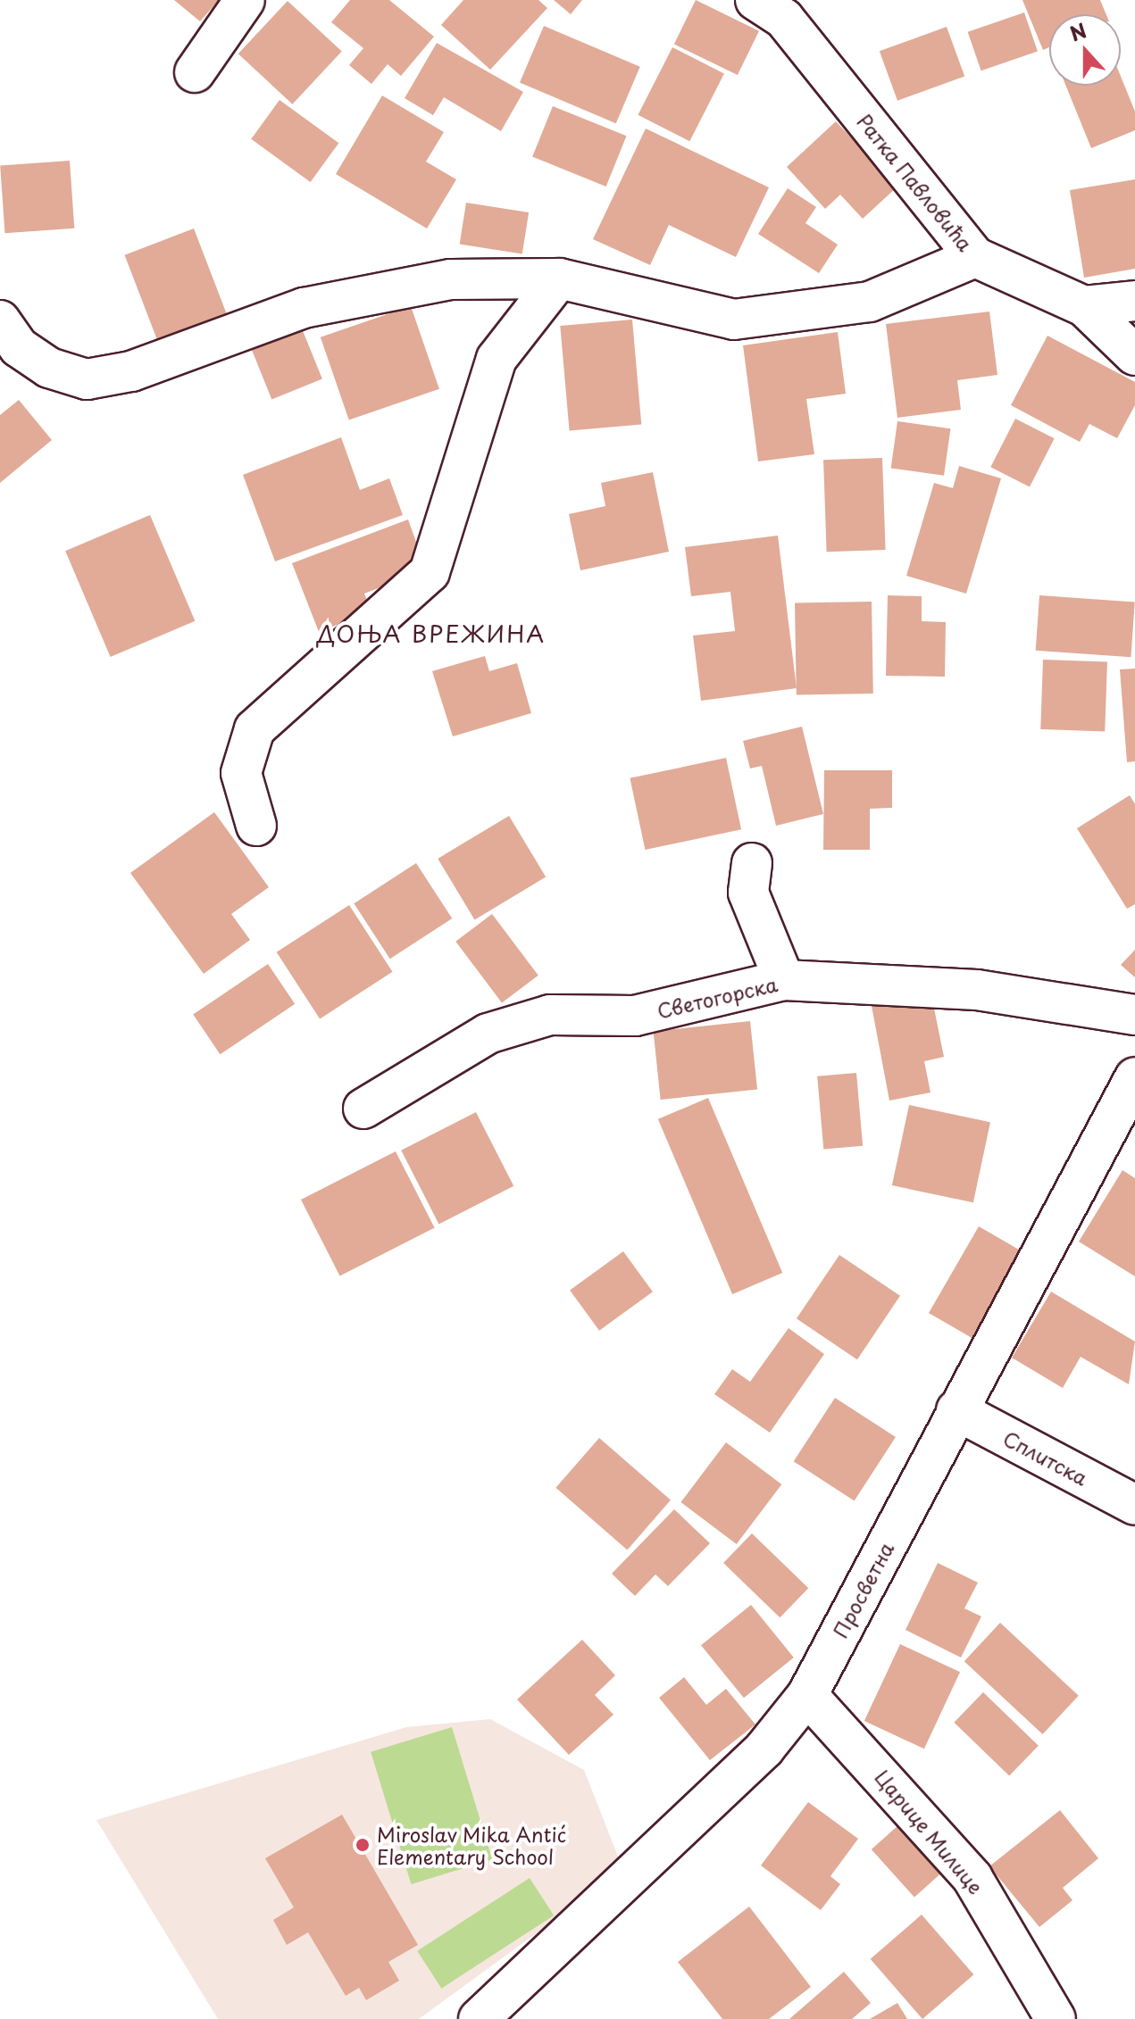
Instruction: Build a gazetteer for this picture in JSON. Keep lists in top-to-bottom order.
{
  "streets": {
    "street": [
      "Ратка Павловића",
      "Светогорска",
      "Сплитска",
      "Просветна",
      "Царице Милице"
    ]
  },
  "crossings": [
    ["Сплитска", "Просветна"],
    ["Просветна", "Царице Милице"]
  ],
  "districts": ["ДОЊА ВРЕЖИНА"],
  "places": ["Miroslav Mika Antić Elementary School"],
  "north": "top"
}
